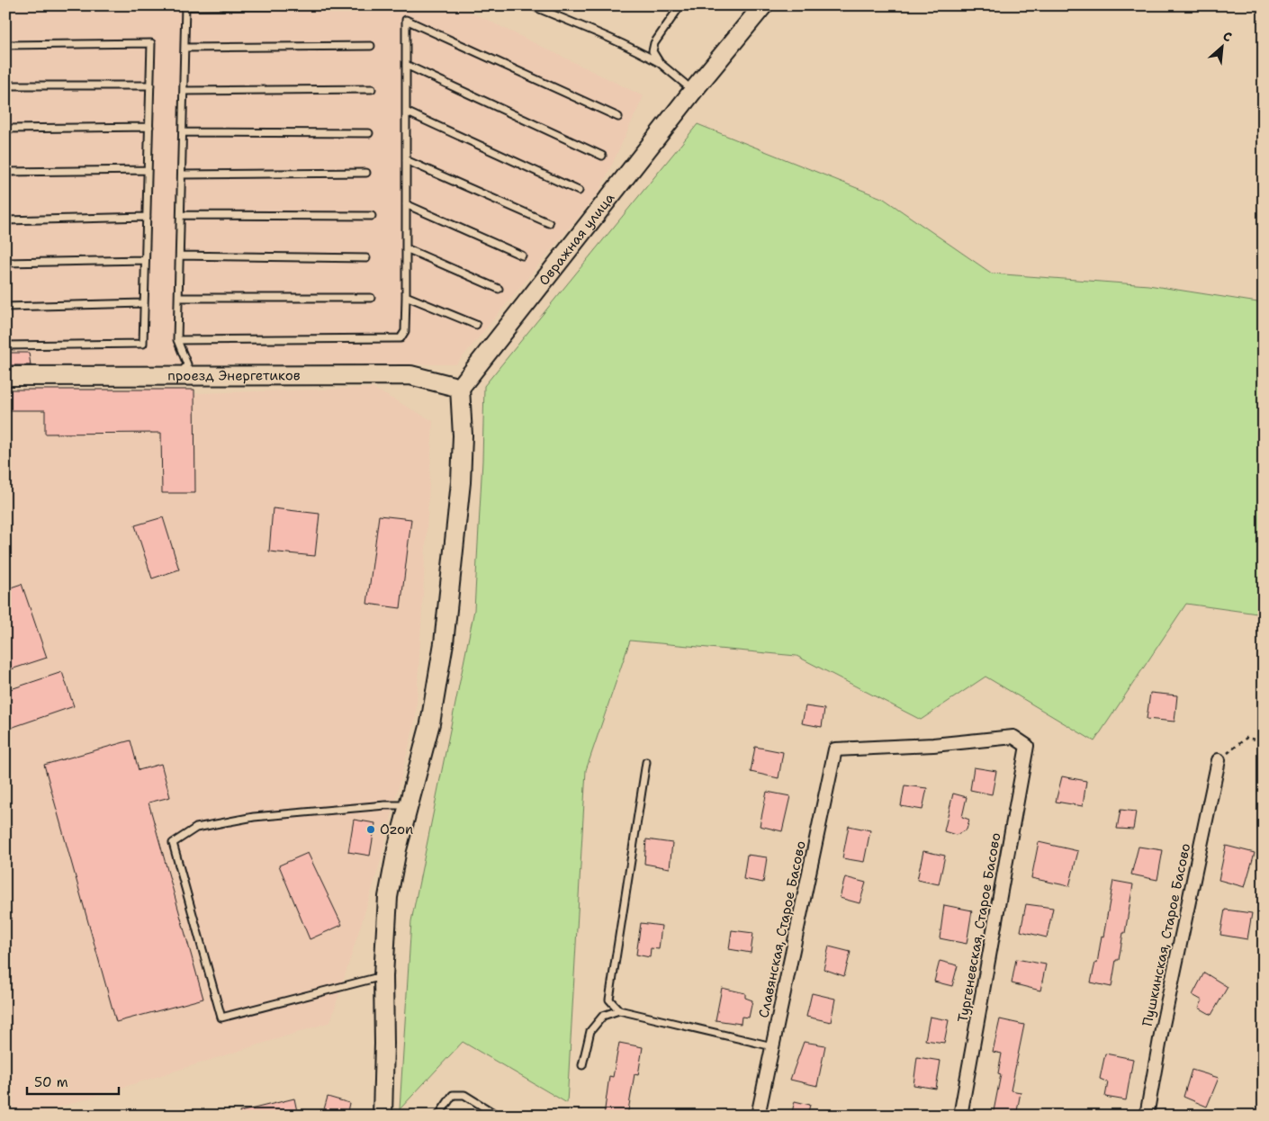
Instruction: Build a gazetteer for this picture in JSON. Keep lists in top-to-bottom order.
{
  "streets": {
    "street": [
      "Овражная улица",
      "проезд Энергетиков",
      "Тургеневская, Старое Басово",
      "Славянская, Старое Басово",
      "Пушкинская, Старое Басово"
    ]
  },
  "crossings": [
    ["Овражная улица", "проезд Энергетиков"],
    ["Тургеневская, Старое Басово", "Славянская, Старое Басово"]
  ],
  "places": ["Ozon"],
  "scale_bar": "50 m",
  "north": "top right"
}
